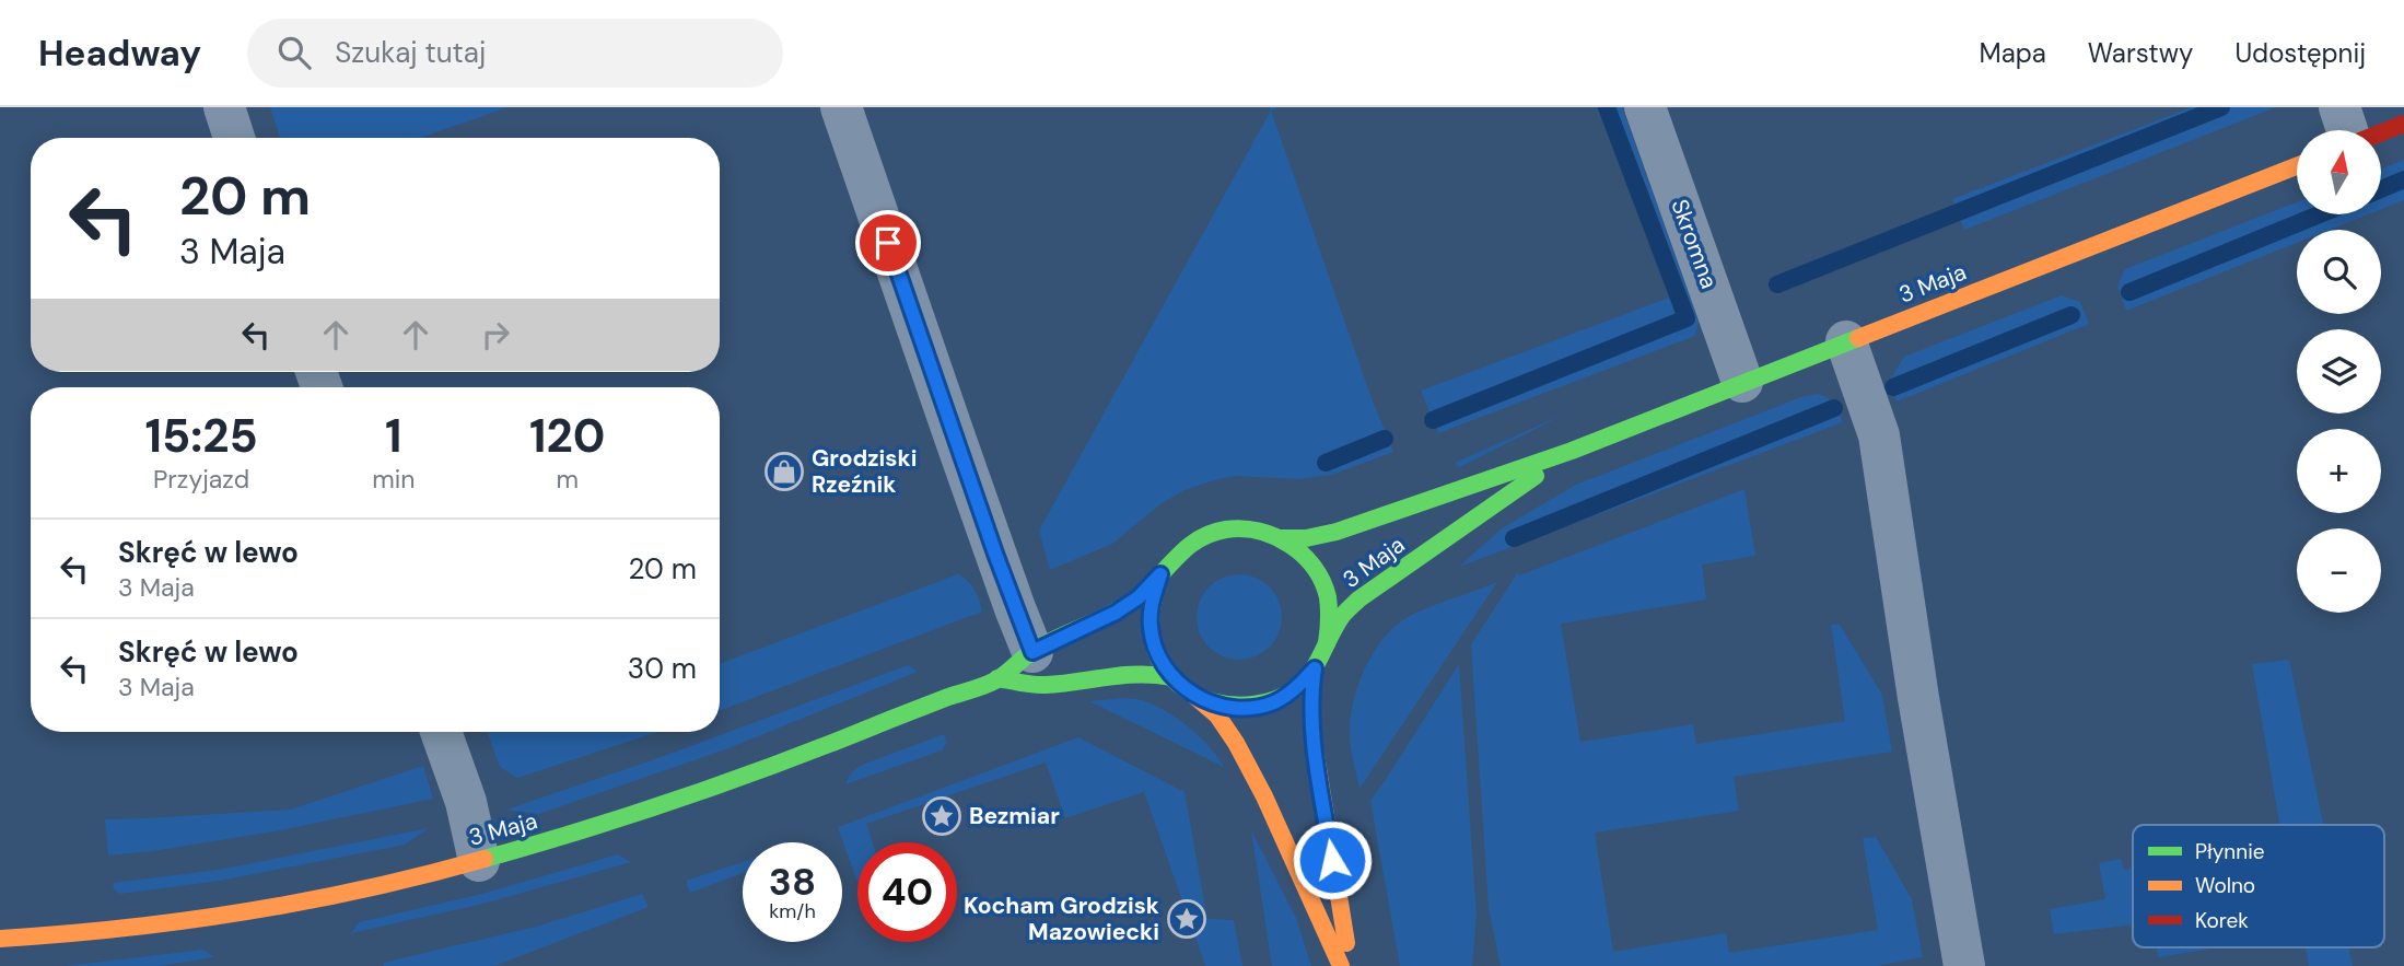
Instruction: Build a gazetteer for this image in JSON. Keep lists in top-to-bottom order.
{
  "streets": {
    "street": ["Skromna", "3 Maja"]
  },
  "crossings": [
    ["Skromna", "3 Maja"]
  ],
  "places": {
    "shop": ["Grodziski Rzeźnik"],
    "place": ["Bezmiar", "Kocham Grodzisk Mazowiecki"]
  },
  "legend": ["Płynnie", "Wolno", "Korek"],
  "north": "top",
  "page": {
    "header": "Headway",
    "search": "Szukaj tutaj",
    "nav": ["Mapa", "Warstwy", "Udostępnij"],
    "map_buttons": ["+", "−"],
    "turn": ["20 m", "3 Maja"],
    "eta": [
      "15:25",
      "Przyjazd",
      "1",
      "min",
      "120",
      "m"
    ],
    "list": [
      {
        "name": "Skręć w lewo",
        "note": "3 Maja",
        "value": "20 m"
      },
      {
        "name": "Skręć w lewo",
        "note": "3 Maja",
        "value": "30 m"
      }
    ],
    "speed": "38 km/h",
    "limit": "40"
  }
}
